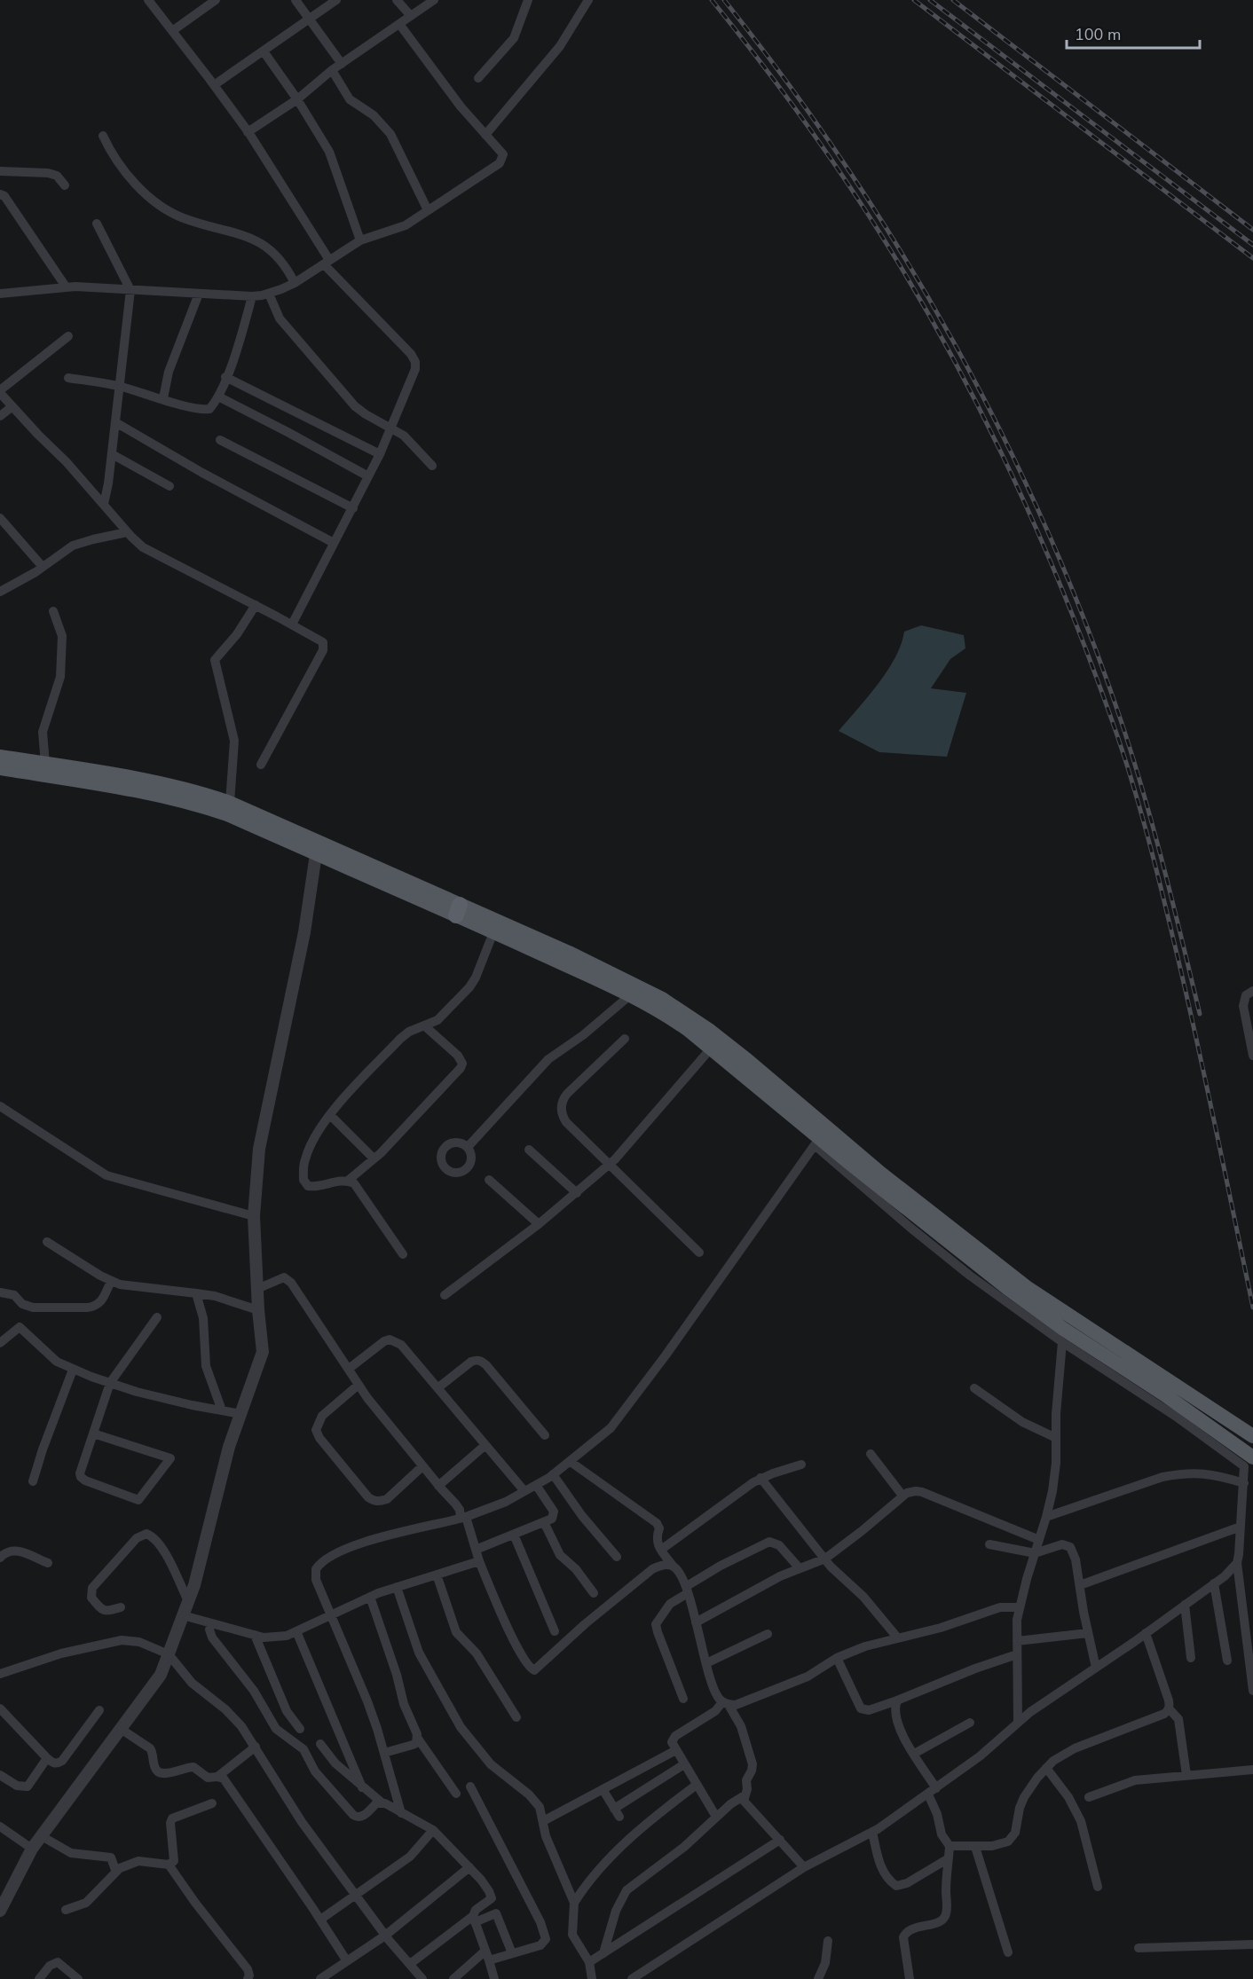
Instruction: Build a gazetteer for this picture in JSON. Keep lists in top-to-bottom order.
{
  "scale_bar": "100 m"
}
